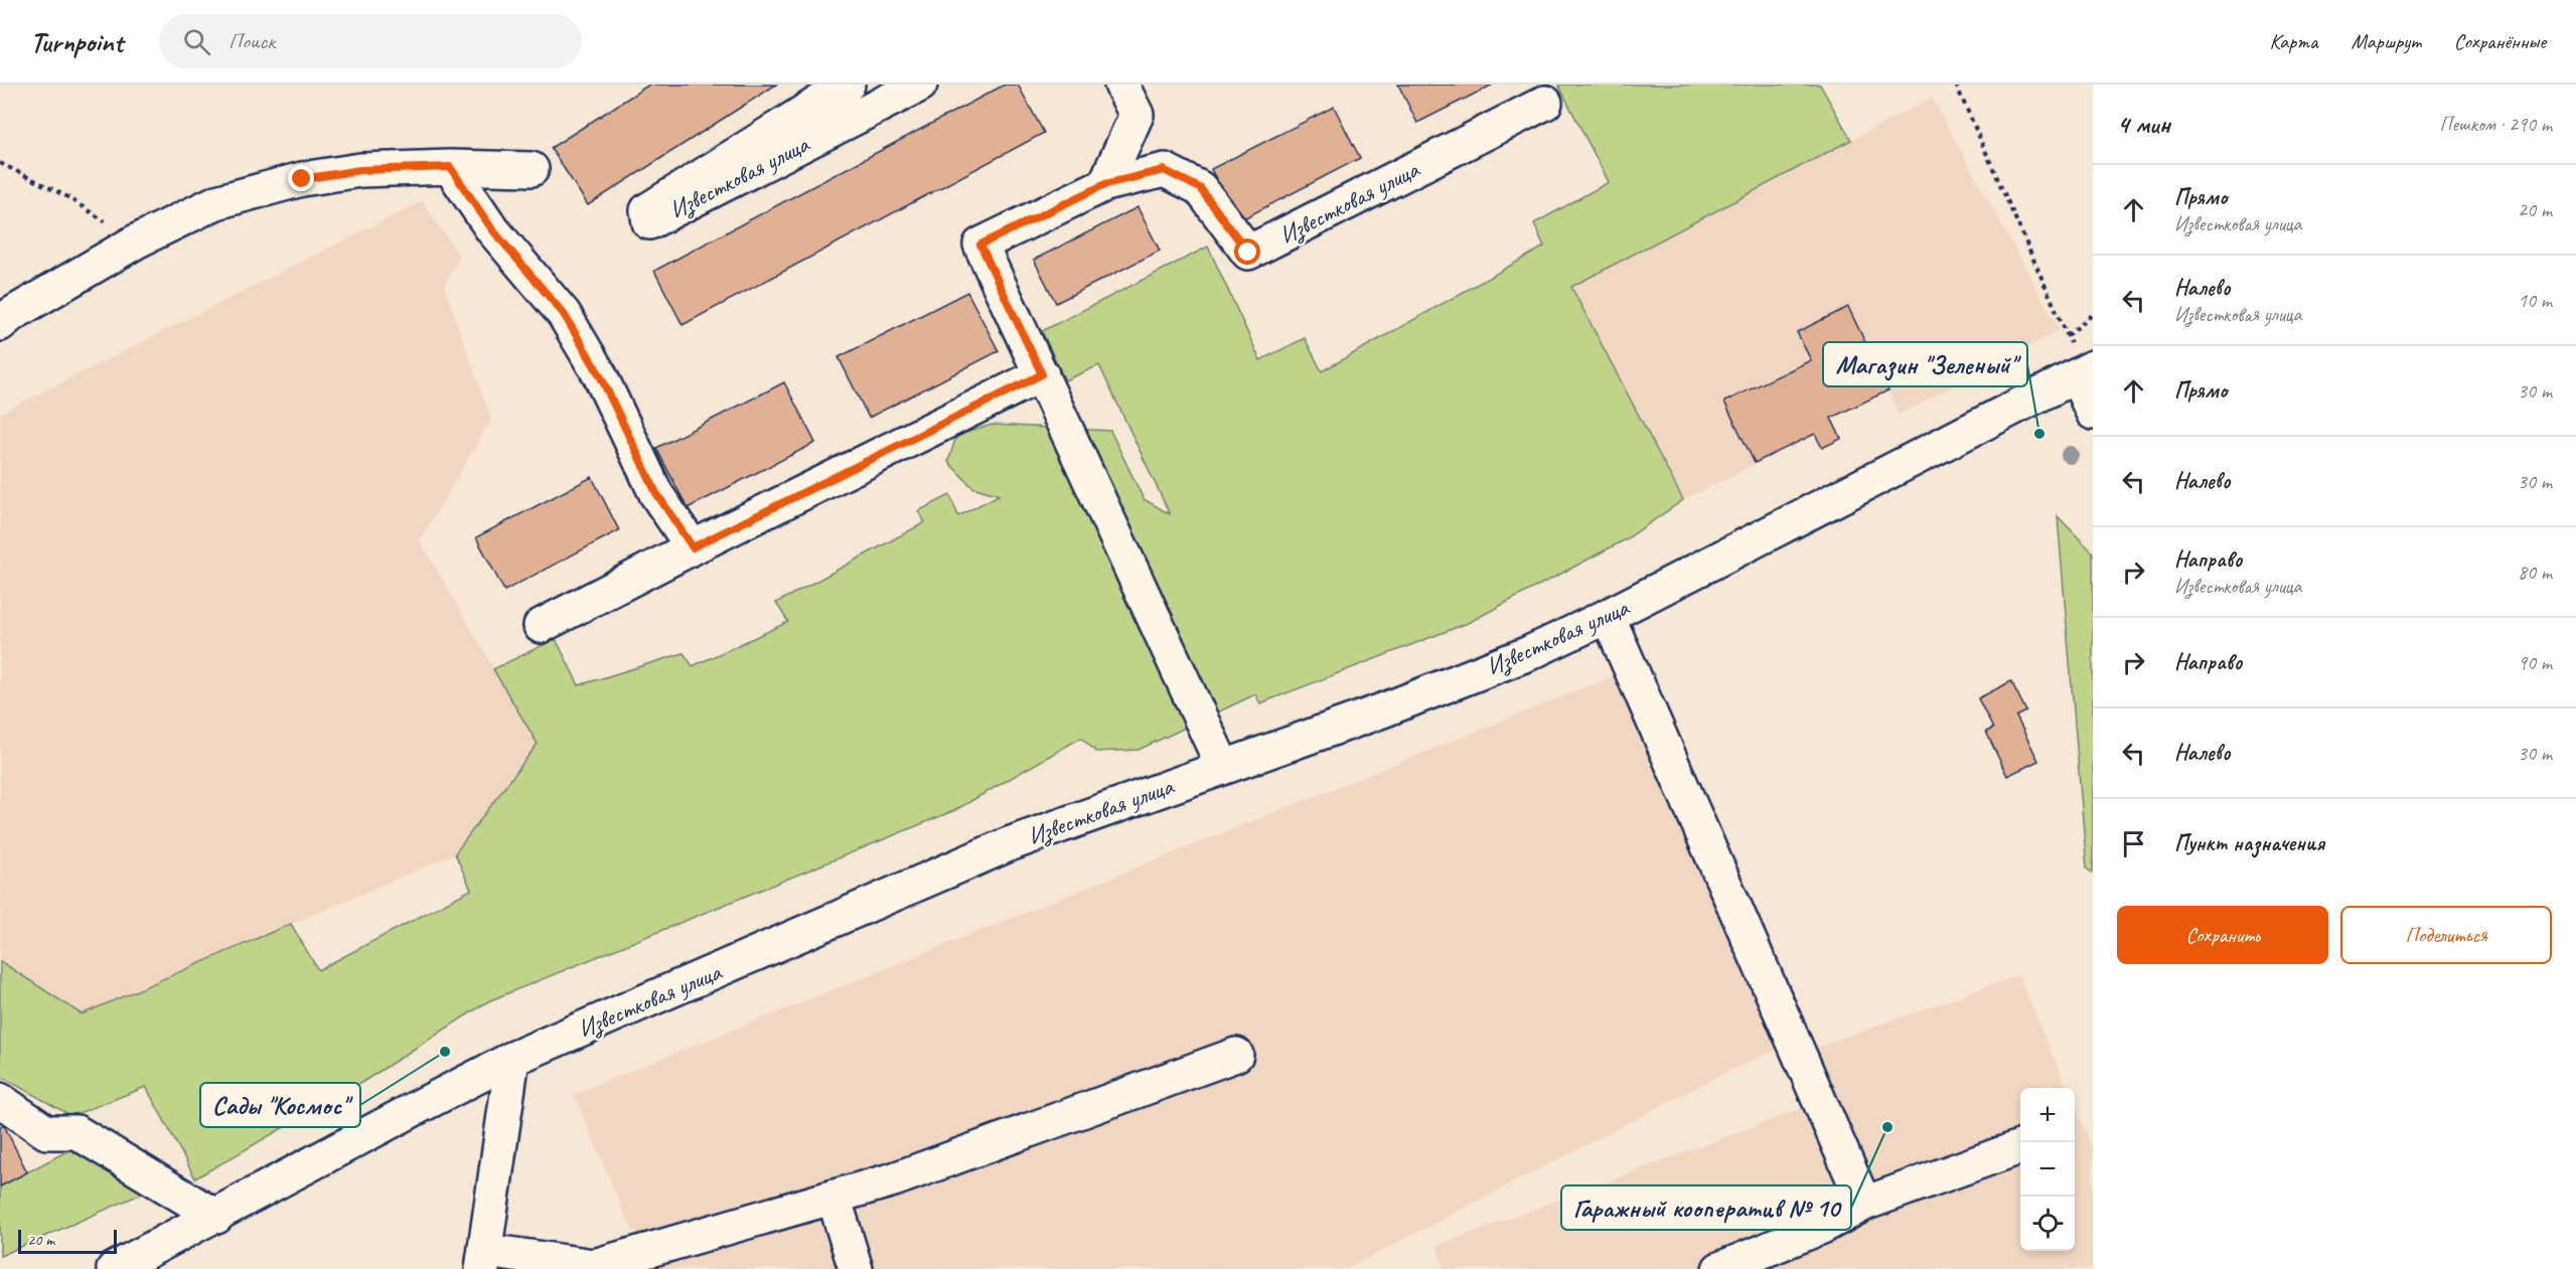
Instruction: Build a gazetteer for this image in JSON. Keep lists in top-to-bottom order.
{
  "streets": {
    "street": ["Известковая улица"]
  },
  "places": ["Магазин \"Зеленый\"", "Сады \"Космос\"", "Гаражный кооператив № 10"],
  "scale_bar": "20 m",
  "page": {
    "header": "Turnpoint",
    "search": "Поиск",
    "nav": ["Карта", "Маршрут", "Сохранённые"],
    "heading": ["4 мин", "Пешком · 290 m"],
    "list": [
      ["Прямо", "Известковая улица", "20 m"],
      ["Налево", "Известковая улица", "10 m"],
      ["Прямо", "30 m"],
      ["Налево", "30 m"],
      ["Направо", "Известковая улица", "80 m"],
      ["Направо", "90 m"],
      ["Налево", "30 m"],
      "Пункт назначения"
    ],
    "buttons": ["Сохранить", "Поделиться"],
    "map_buttons": ["+", "−"],
    "scale": "20 m"
  }
}
